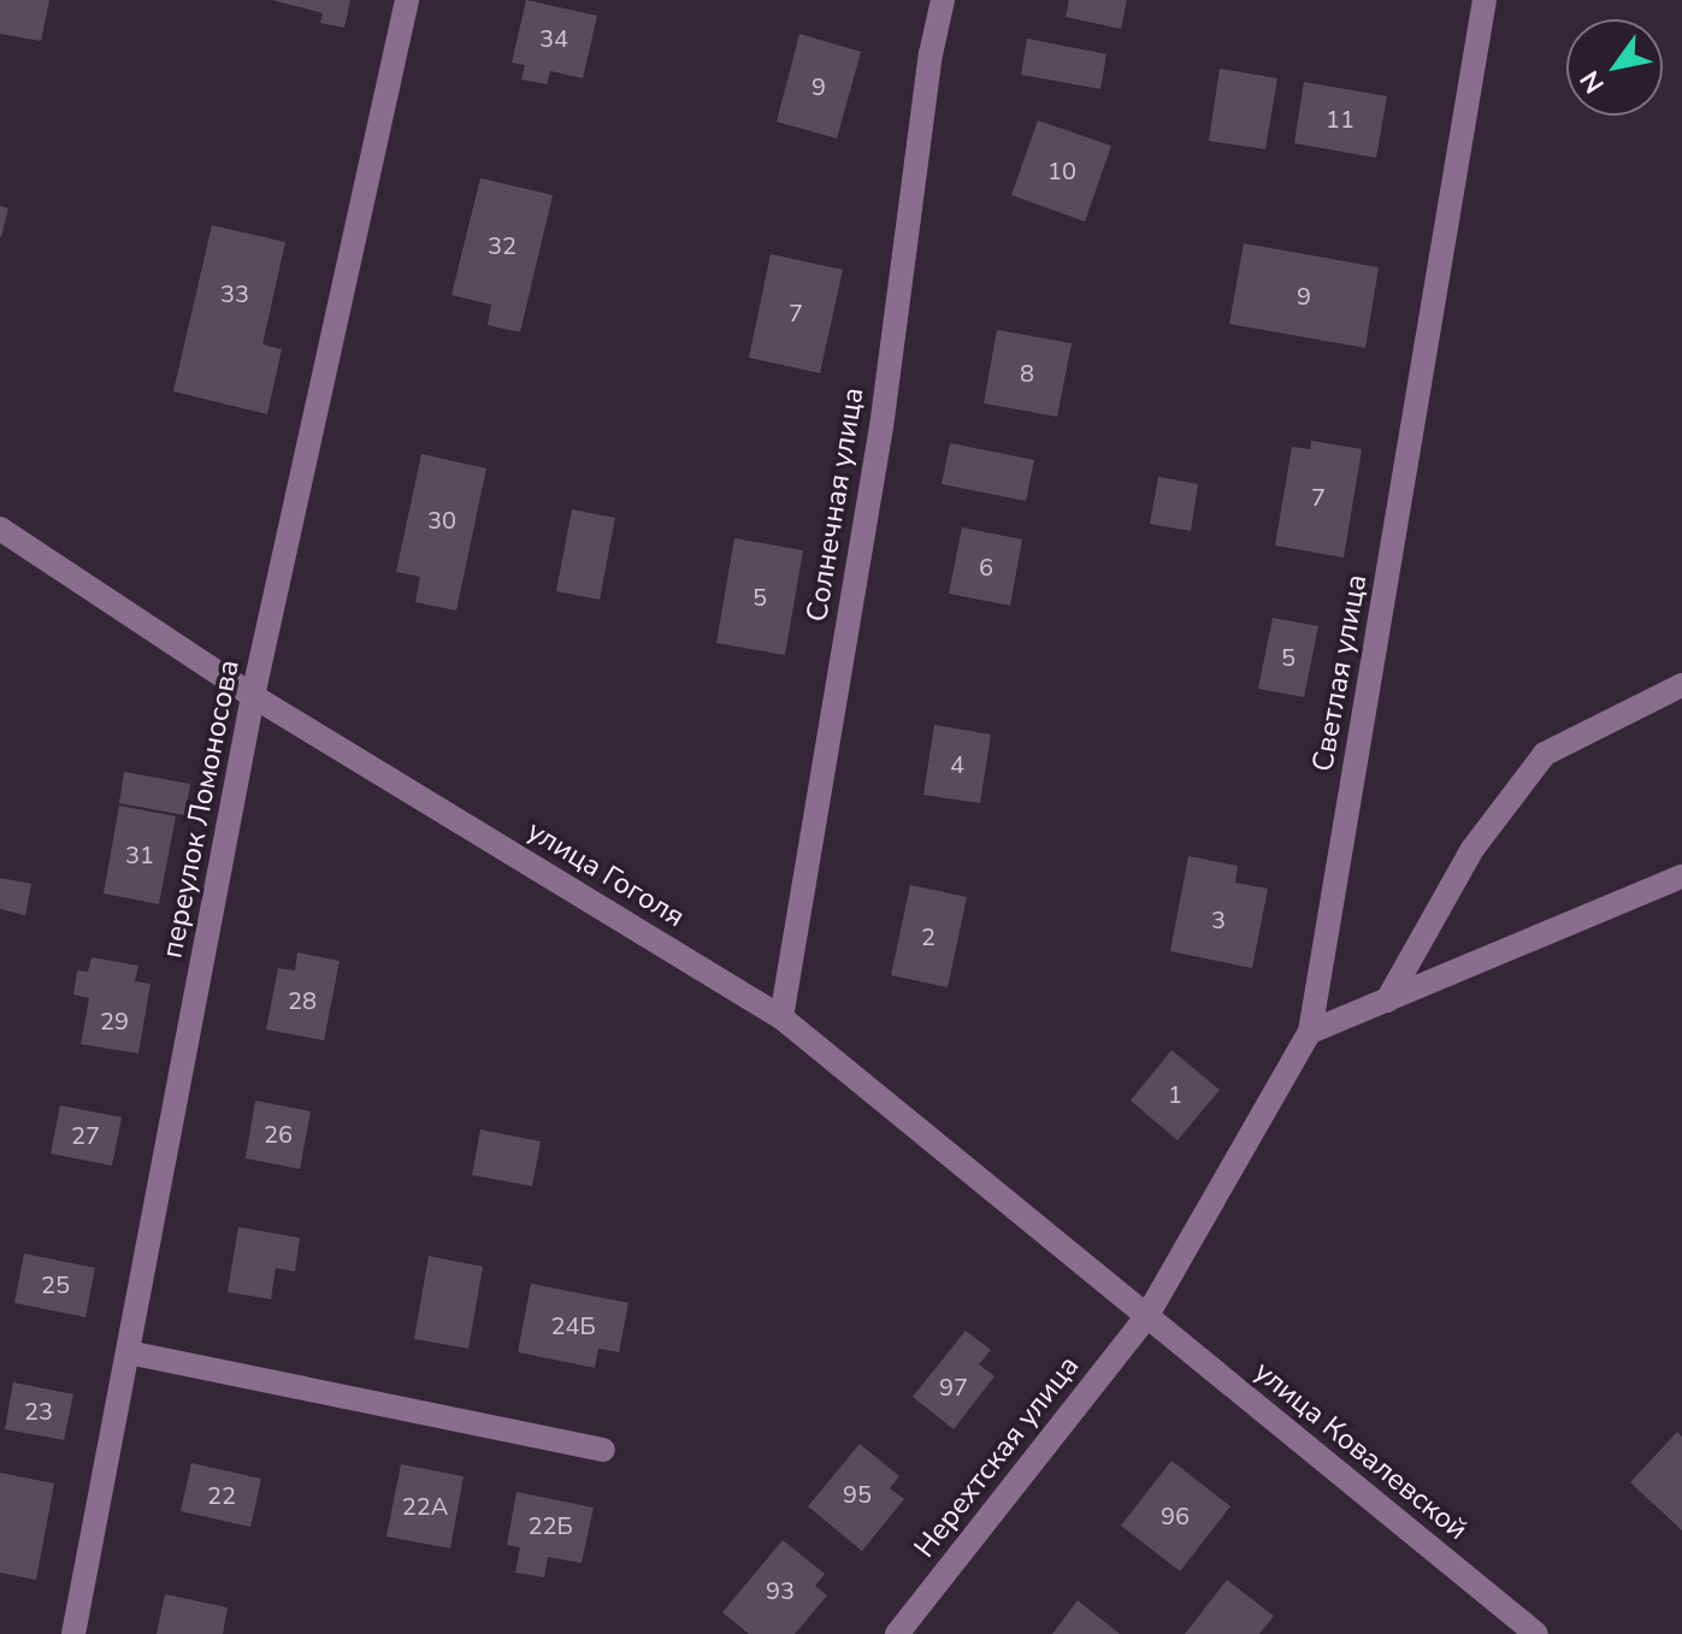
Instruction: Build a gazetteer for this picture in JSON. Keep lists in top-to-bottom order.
{
  "streets": {
    "street": [
      "Солнечная улица",
      "Светлая улица",
      "переулок Ломоносова",
      "улица Гоголя",
      "улица Ковалевской",
      "Нерехтская улица"
    ]
  },
  "crossings": [
    ["Солнечная улица", "улица Гоголя"],
    ["Светлая улица", "улица Гоголя"],
    ["Светлая улица", "улица Ковалевской"],
    ["Светлая улица", "Нерехтская улица"],
    ["переулок Ломоносова", "улица Гоголя"],
    ["улица Гоголя", "улица Ковалевской"],
    ["улица Гоголя", "Нерехтская улица"],
    ["улица Ковалевской", "Нерехтская улица"]
  ],
  "house_numbers": [
    "34",
    "9",
    "11",
    "10",
    "32",
    "33",
    "9",
    "7",
    "8",
    "7",
    "30",
    "6",
    "5",
    "5",
    "4",
    "31",
    "3",
    "2",
    "28",
    "29",
    "1",
    "26",
    "27",
    "25",
    "24Б",
    "97",
    "23",
    "95",
    "22",
    "22А",
    "96",
    "22Б",
    "93"
  ],
  "north": "bottom left"
}
